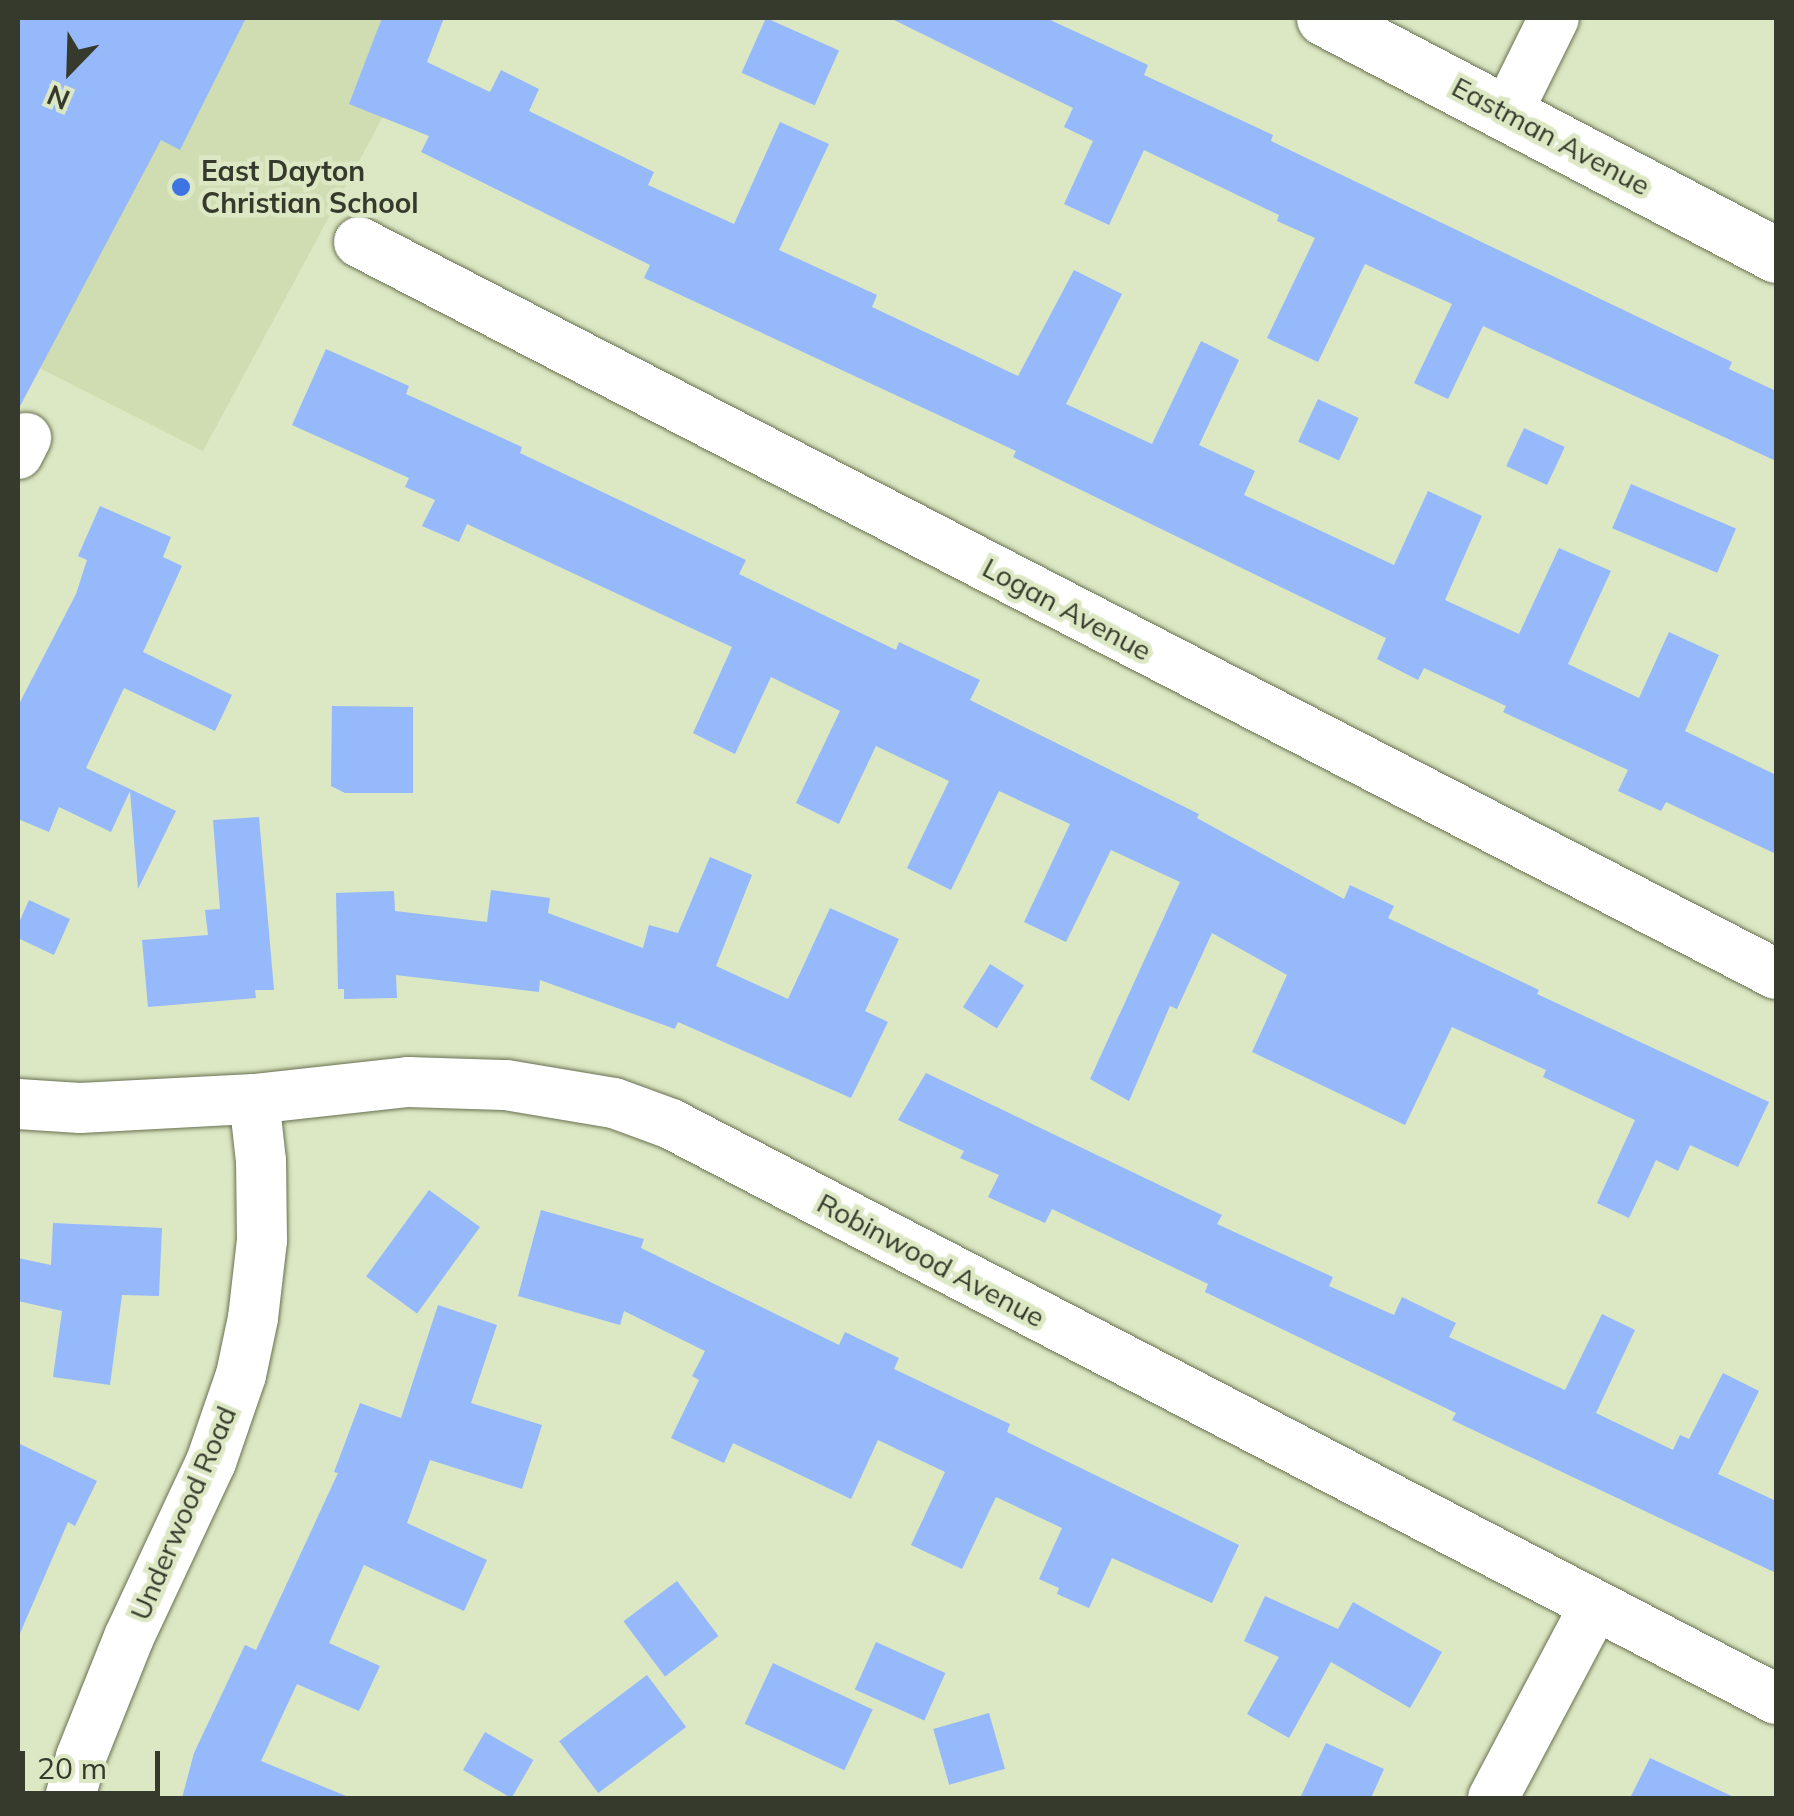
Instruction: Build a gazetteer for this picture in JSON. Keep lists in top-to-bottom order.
{
  "streets": {
    "street": [
      "Eastman Avenue",
      "Logan Avenue",
      "Robinwood Avenue",
      "Underwood Road"
    ]
  },
  "crossings": [
    ["Robinwood Avenue", "Underwood Road"]
  ],
  "places": ["East Dayton Christian School"],
  "scale_bar": "20 m",
  "north": "bottom left"
}
